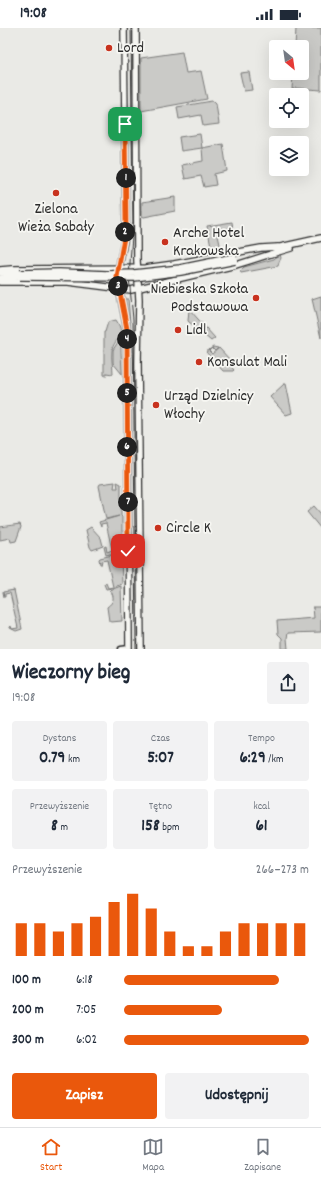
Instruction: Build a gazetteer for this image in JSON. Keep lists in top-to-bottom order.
{
  "places": [
    "Lord",
    "Zielona Wieża Sabały",
    "Arche Hotel Krakowska",
    "Niebieska Szkoła Podstawowa",
    "Lidl",
    "Konsulat Mali",
    "Urząd Dzielnicy Włochy",
    "Circle K"
  ],
  "north": "bottom right",
  "page": {
    "status": "19:08",
    "pins": [
      "1",
      "2",
      "3",
      "4",
      "5",
      "6",
      "7"
    ],
    "heading": ["Wieczorny bieg", "19:08"],
    "stats": [
      ["Dystans", "0.79 km"],
      ["Czas", "5:07"],
      ["Tempo", "6:29 /km"],
      ["Przewyższenie", "8 m"],
      ["Tętno", "158 bpm"],
      ["kcal", "61"]
    ],
    "chart": ["Przewyższenie", "266–273 m"],
    "list": [
      {
        "name": "100 m",
        "note": "6:18"
      },
      {
        "name": "200 m",
        "note": "7:05"
      },
      {
        "name": "300 m",
        "note": "6:02"
      }
    ],
    "buttons": ["Zapisz", "Udostępnij"],
    "tabs": ["Start", "Mapa", "Zapisane"]
  }
}
